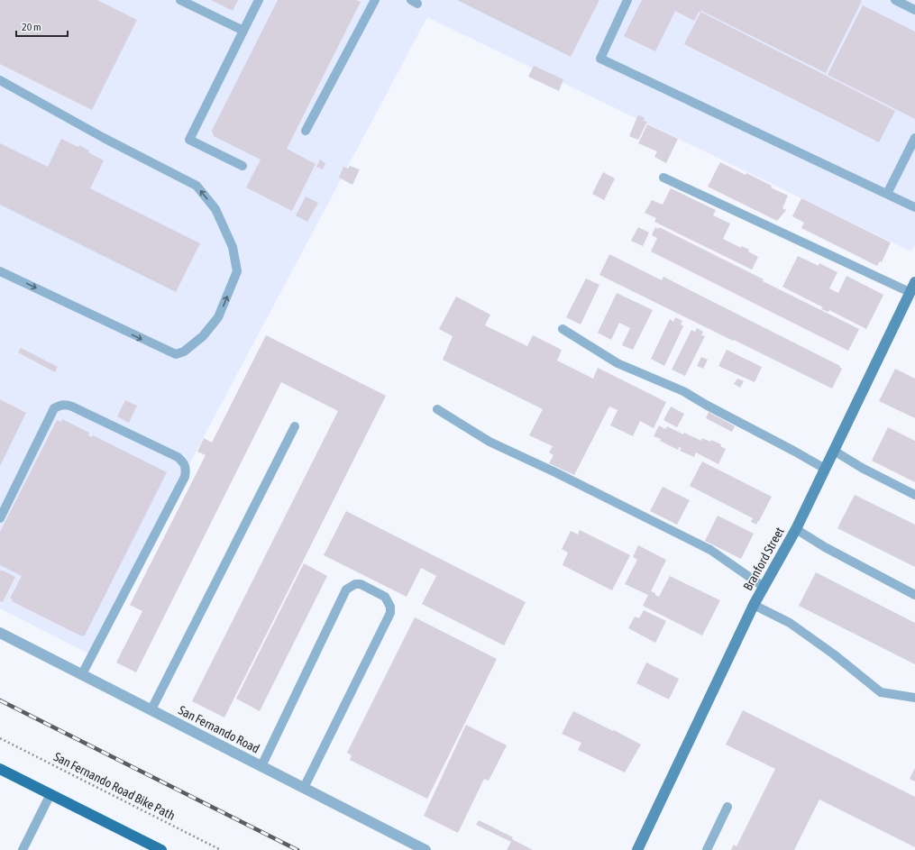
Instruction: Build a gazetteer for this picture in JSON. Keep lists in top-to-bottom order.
{
  "streets": {
    "main road": ["Branford Street"],
    "street": ["San Fernando Road"],
    "path": ["San Fernando Road Bike Path"]
  },
  "scale_bar": "20 m"
}
